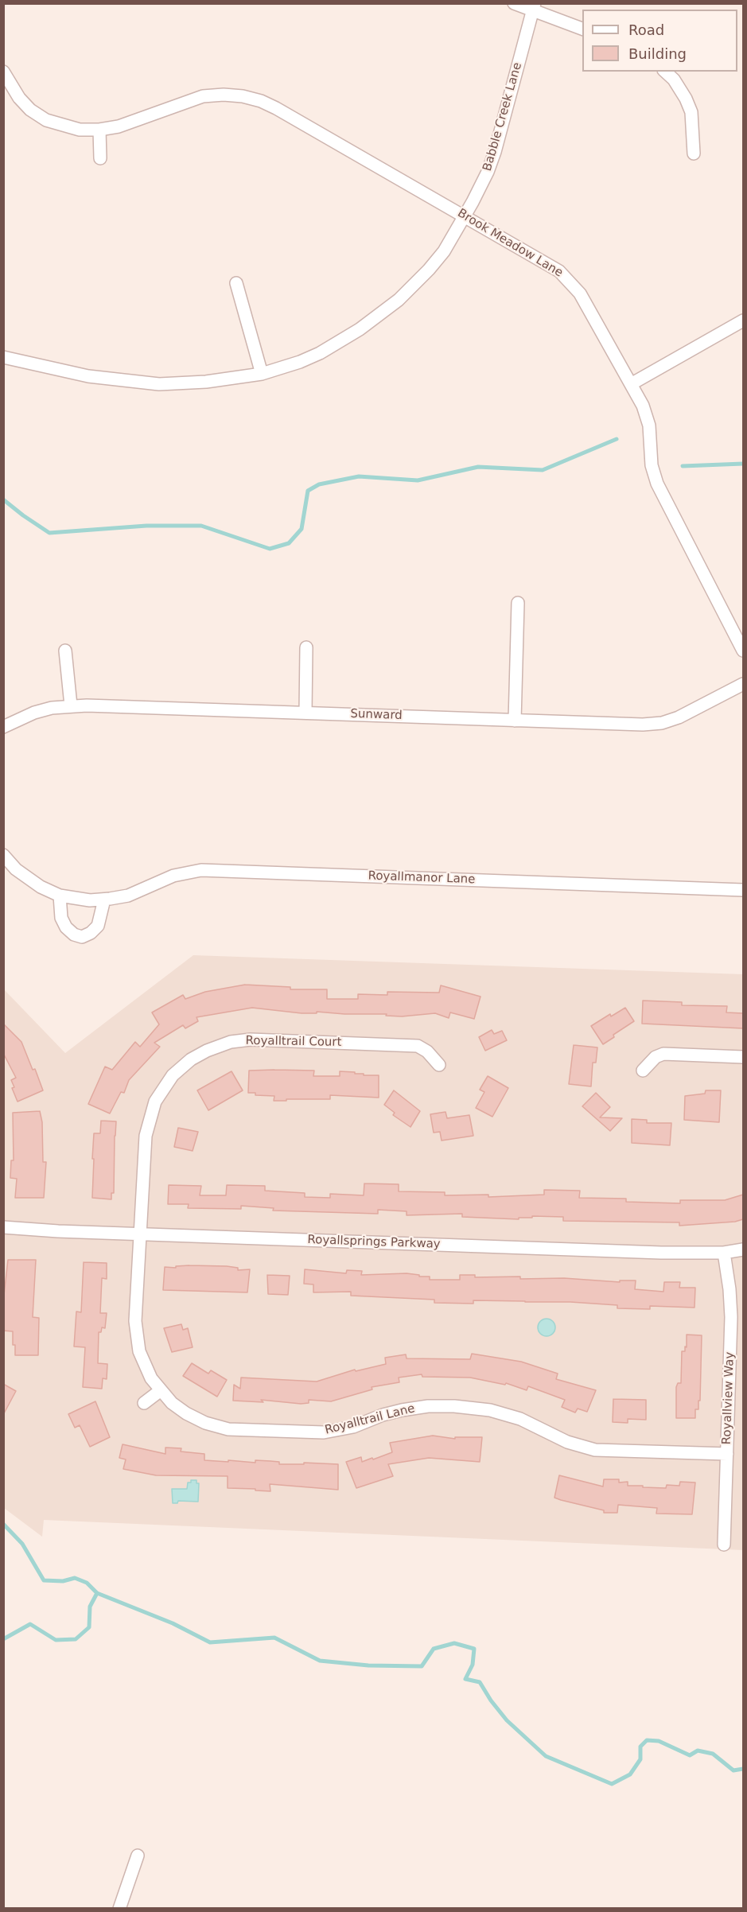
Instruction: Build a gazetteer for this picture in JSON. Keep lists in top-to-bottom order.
{
  "streets": {
    "street": [
      "Babble Creek Lane",
      "Brook Meadow Lane",
      "Sunward",
      "Royallmanor Lane",
      "Royalltrail Court",
      "Royallsprings Parkway",
      "Royallview Way",
      "Royalltrail Lane"
    ]
  },
  "crossings": [
    ["Babble Creek Lane", "Brook Meadow Lane"],
    ["Royalltrail Court", "Royallsprings Parkway"],
    ["Royalltrail Court", "Royalltrail Lane"],
    ["Royallsprings Parkway", "Royallview Way"],
    ["Royallsprings Parkway", "Royalltrail Lane"],
    ["Royallview Way", "Royalltrail Lane"]
  ],
  "legend": ["Road", "Building"]
}
